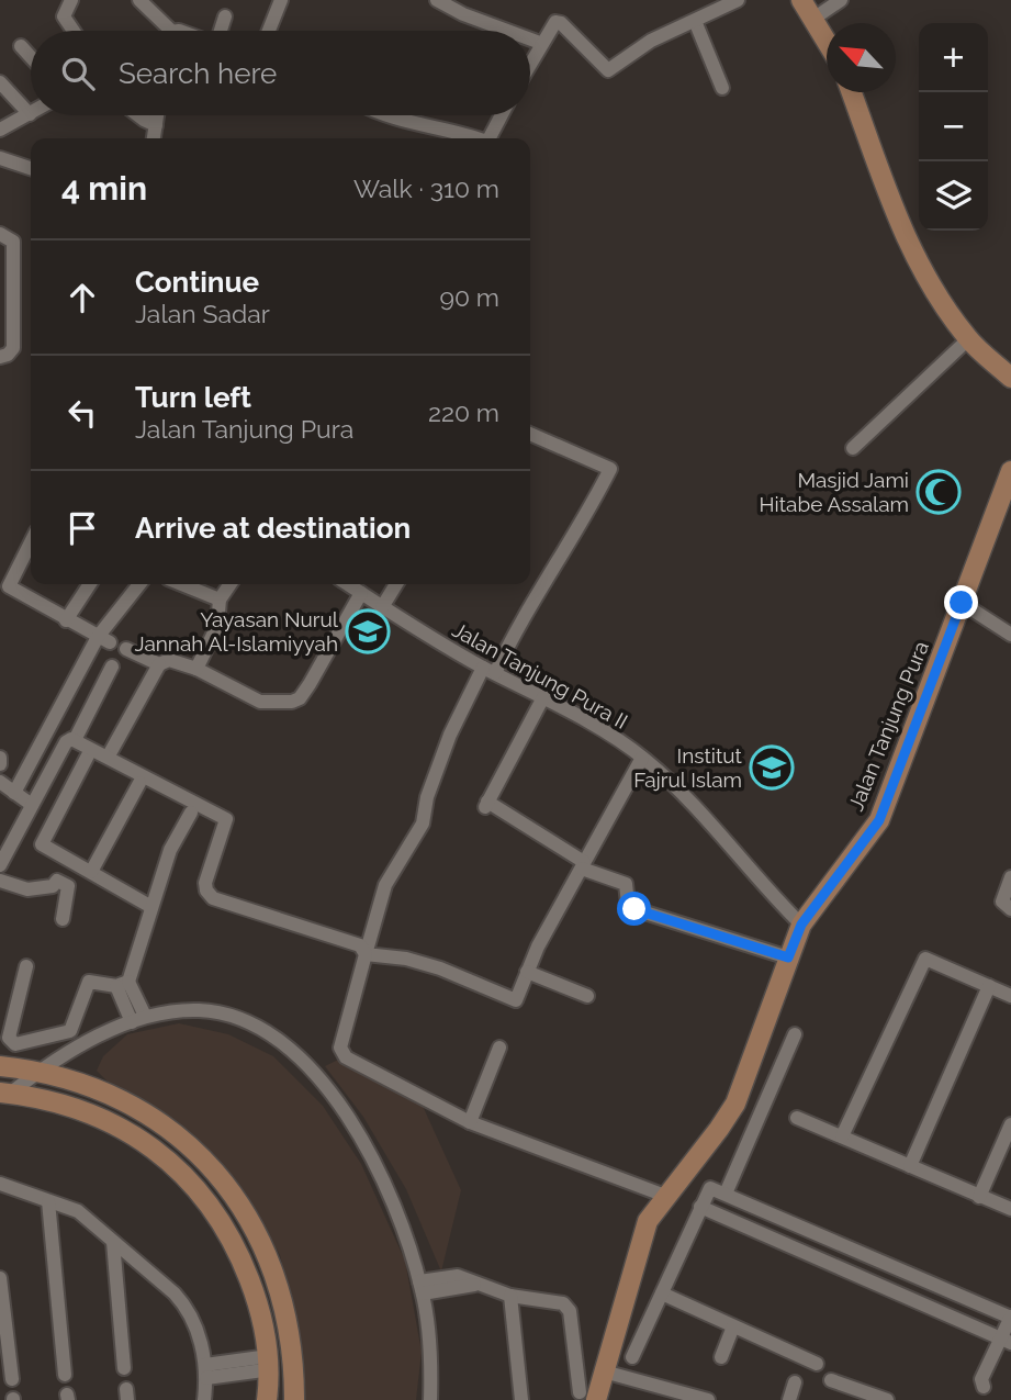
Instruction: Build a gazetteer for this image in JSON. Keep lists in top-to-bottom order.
{
  "streets": {
    "street": ["Jalan Tanjung Pura II", "Jalan Tanjung Pura"]
  },
  "crossings": [
    ["Jalan Tanjung Pura II", "Jalan Tanjung Pura"]
  ],
  "places": {
    "mosque": ["Masjid Jami Hitabe Assalam"],
    "school or university": ["Yayasan Nurul Jannah Al-Islamiyyah", "Institut Fajrul Islam"]
  },
  "north": "top left",
  "page": {
    "map_buttons": ["+", "−"],
    "search": "Search here",
    "heading": ["4 min", "Walk · 310 m"],
    "list": [
      ["Continue", "Jalan Sadar", "90 m"],
      ["Turn left", "Jalan Tanjung Pura", "220 m"],
      "Arrive at destination"
    ]
  }
}
